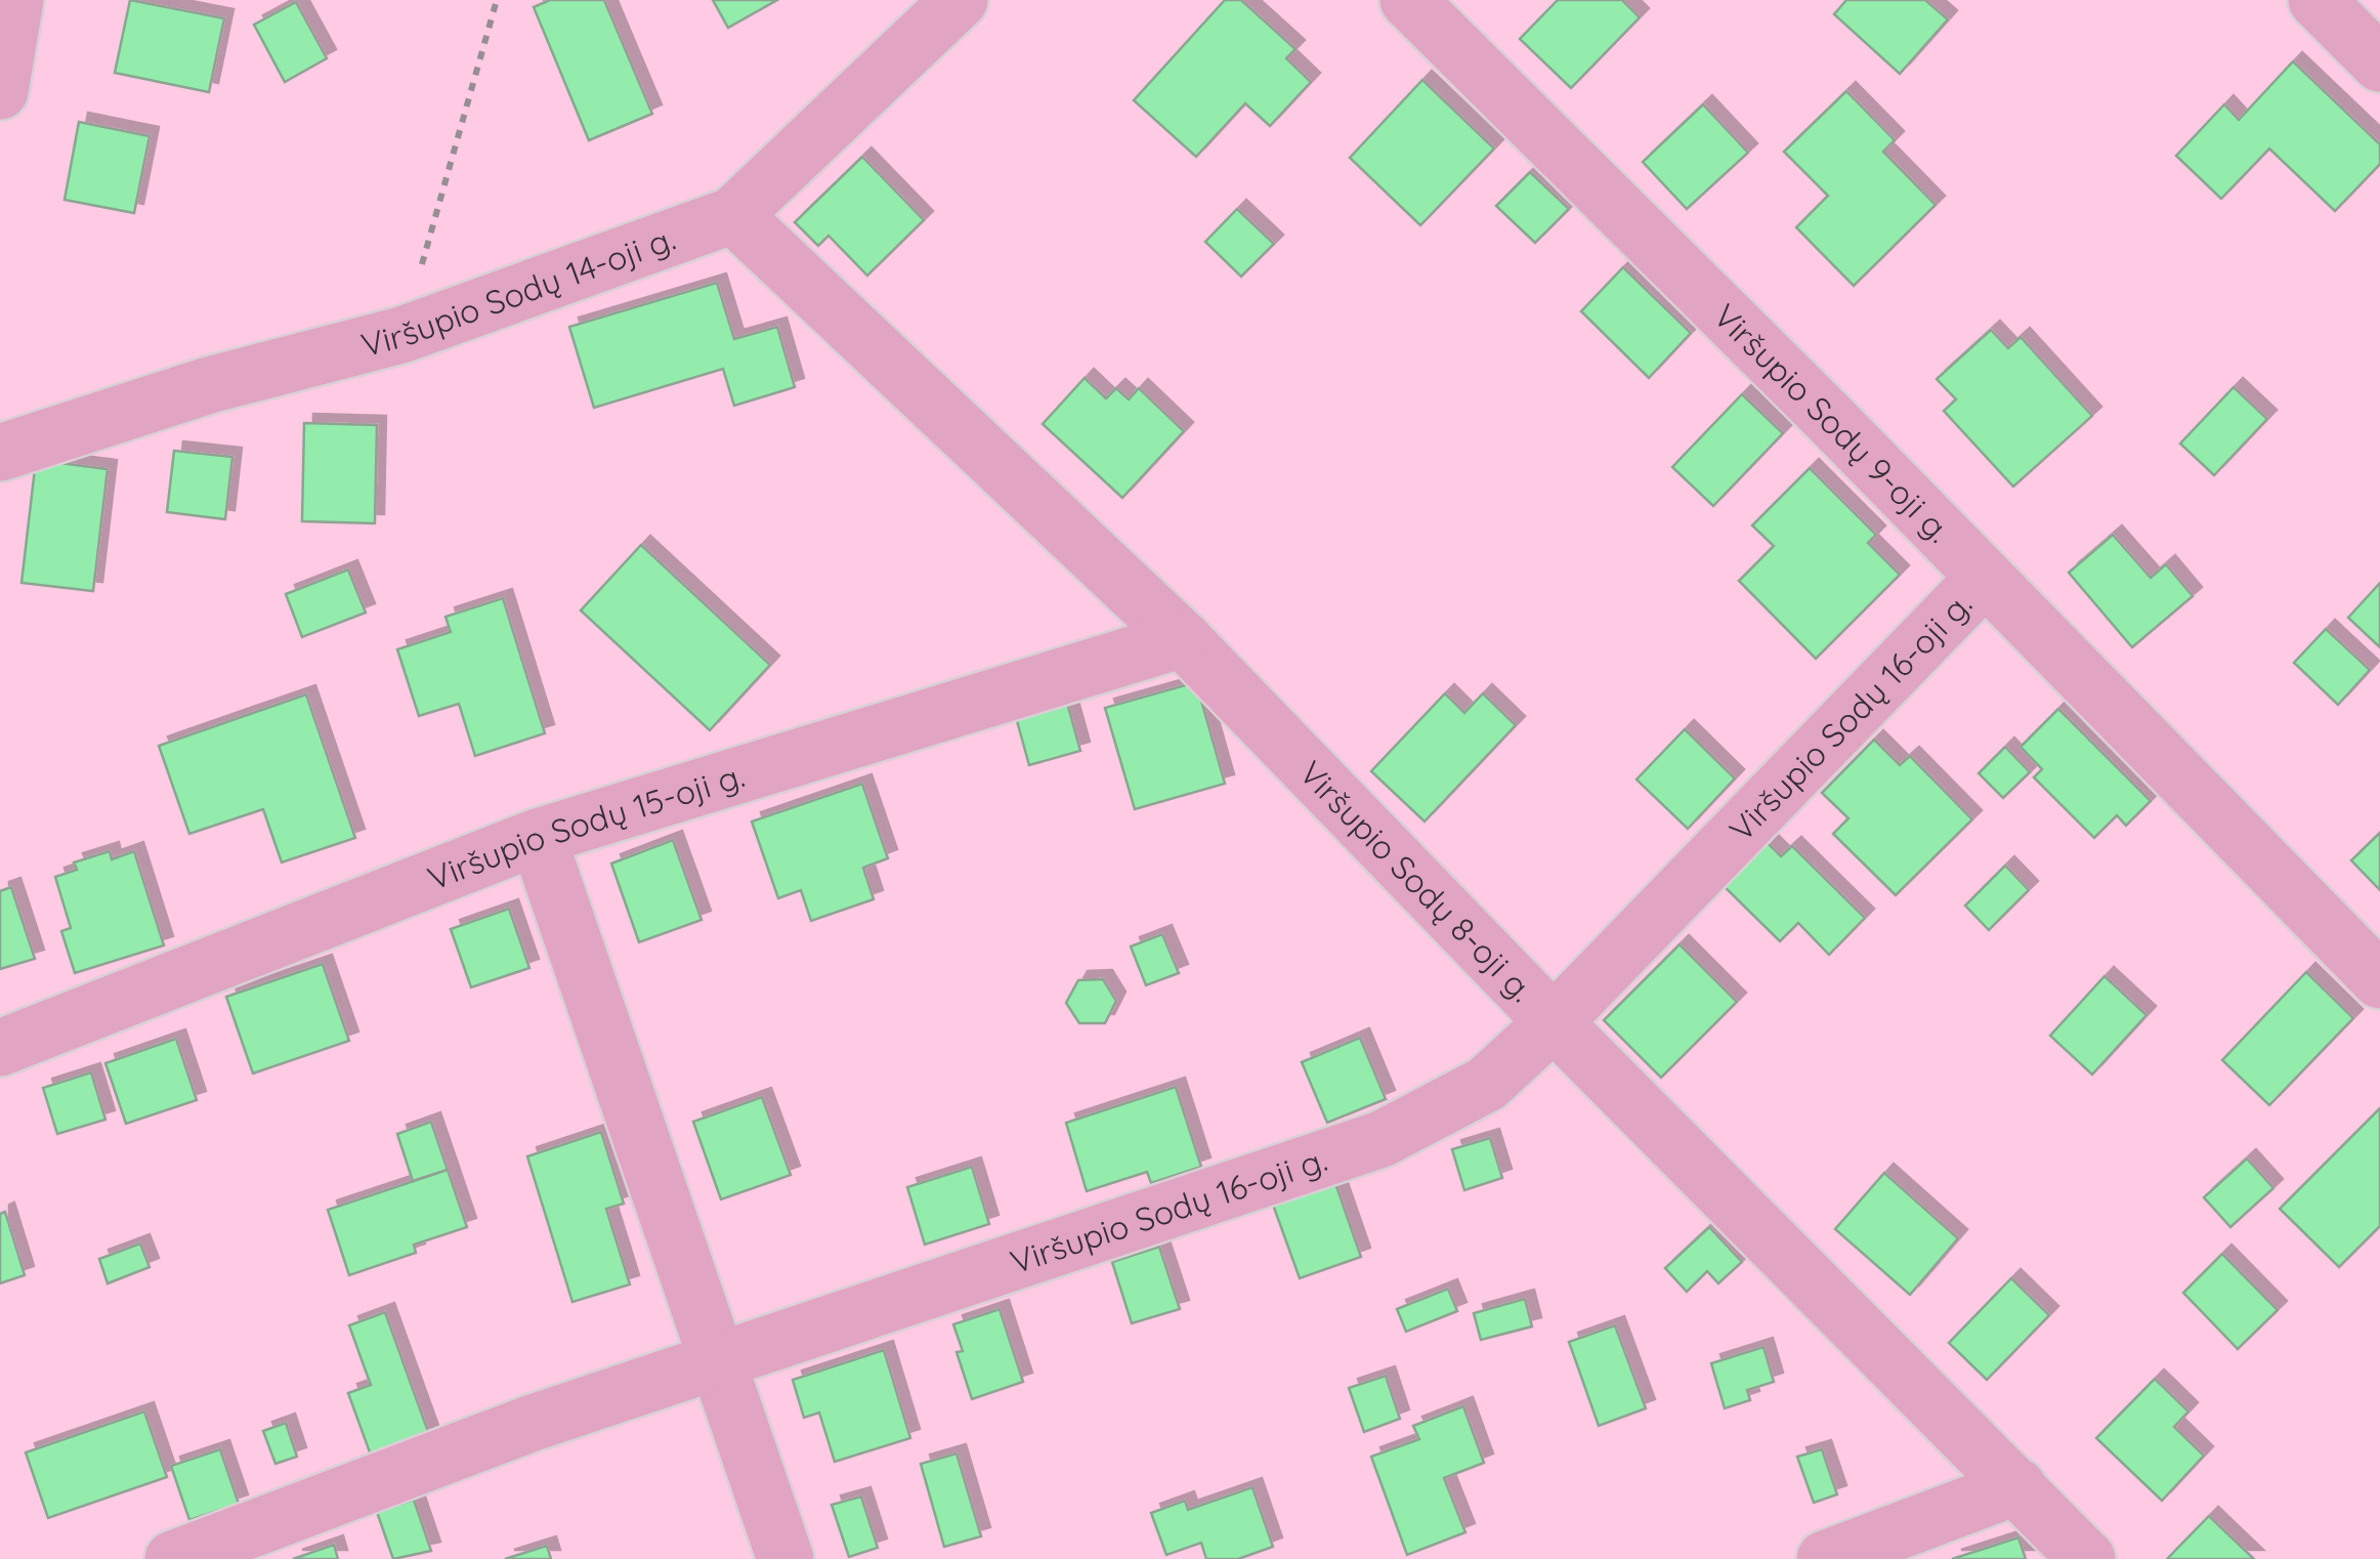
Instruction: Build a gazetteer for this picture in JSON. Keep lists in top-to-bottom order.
{
  "streets": {
    "street": [
      "Viršupio Sodų 14-oji g.",
      "Viršupio Sodų 9-oji g.",
      "Viršupio Sodų 16-oji g.",
      "Viršupio Sodų 15-oji g.",
      "Viršupio Sodų 8-oji g."
    ]
  },
  "crossings": [
    ["Viršupio Sodų 14-oji g.", "Viršupio Sodų 8-oji g."],
    ["Viršupio Sodų 9-oji g.", "Viršupio Sodų 16-oji g."],
    ["Viršupio Sodų 16-oji g.", "Viršupio Sodų 8-oji g."],
    ["Viršupio Sodų 15-oji g.", "Viršupio Sodų 8-oji g."]
  ]
}
